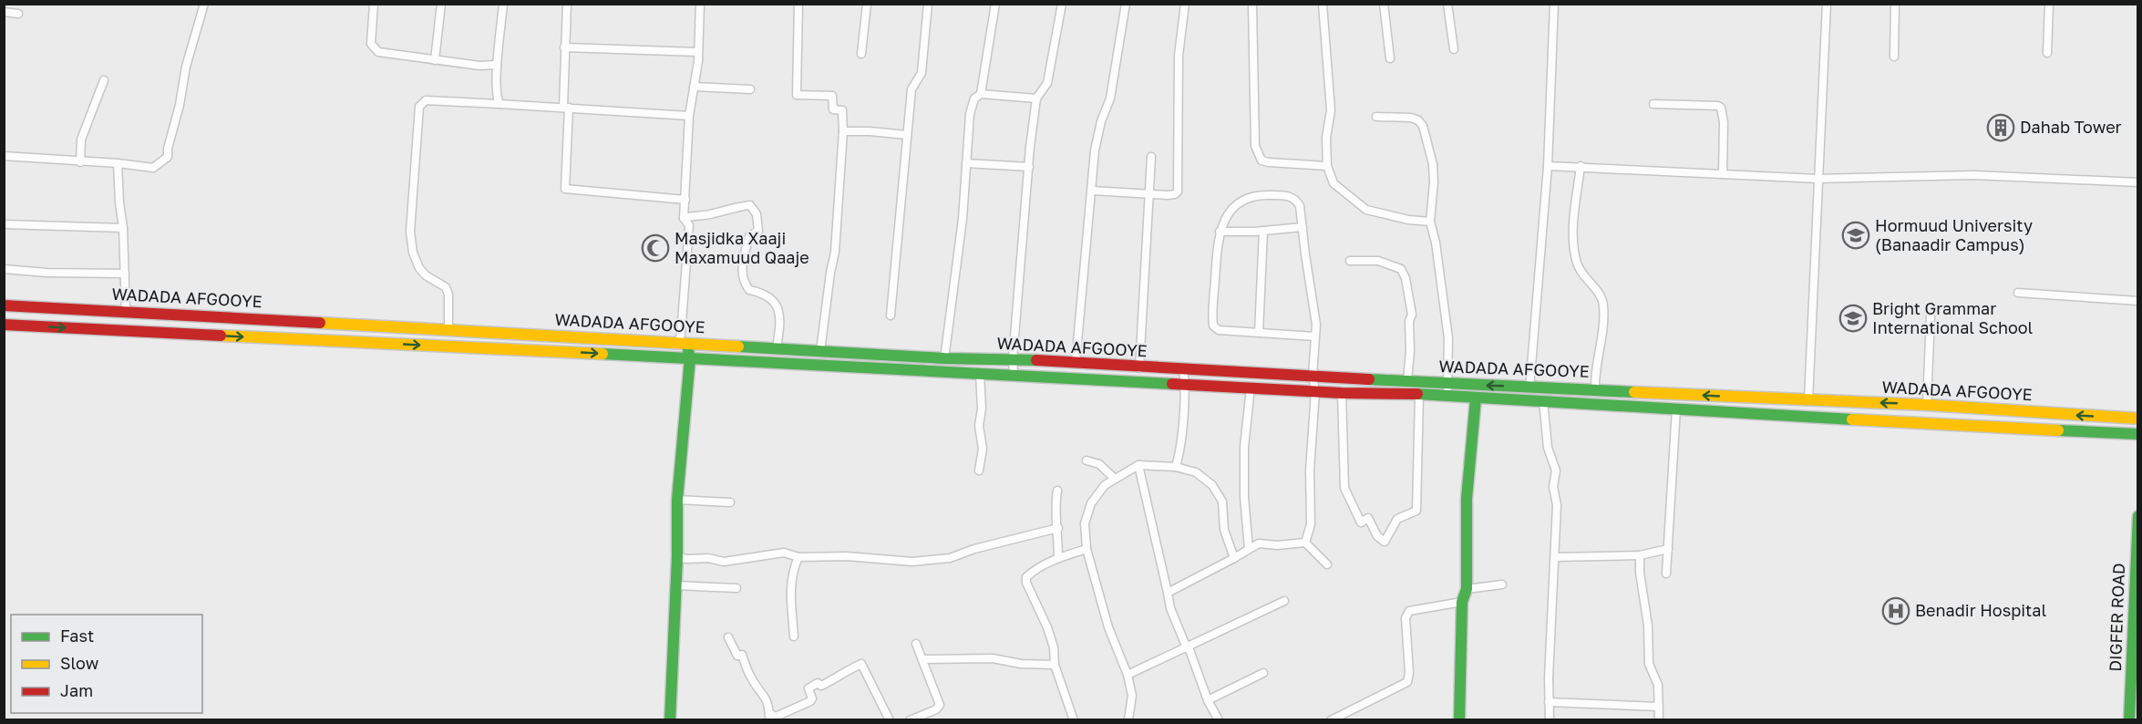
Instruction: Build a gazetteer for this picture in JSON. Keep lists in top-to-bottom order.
{
  "streets": {
    "main road": ["WADADA AFGOOYE", "DIGFER ROAD"]
  },
  "places": {
    "building": ["Dahab Tower"],
    "school or university": ["Hormuud University (Banaadir Campus)", "Bright Grammar International School"],
    "mosque": ["Masjidka Xaaji Maxamuud Qaaje"],
    "hospital": ["Benadir Hospital"]
  },
  "legend": ["Fast", "Slow", "Jam"]
}
